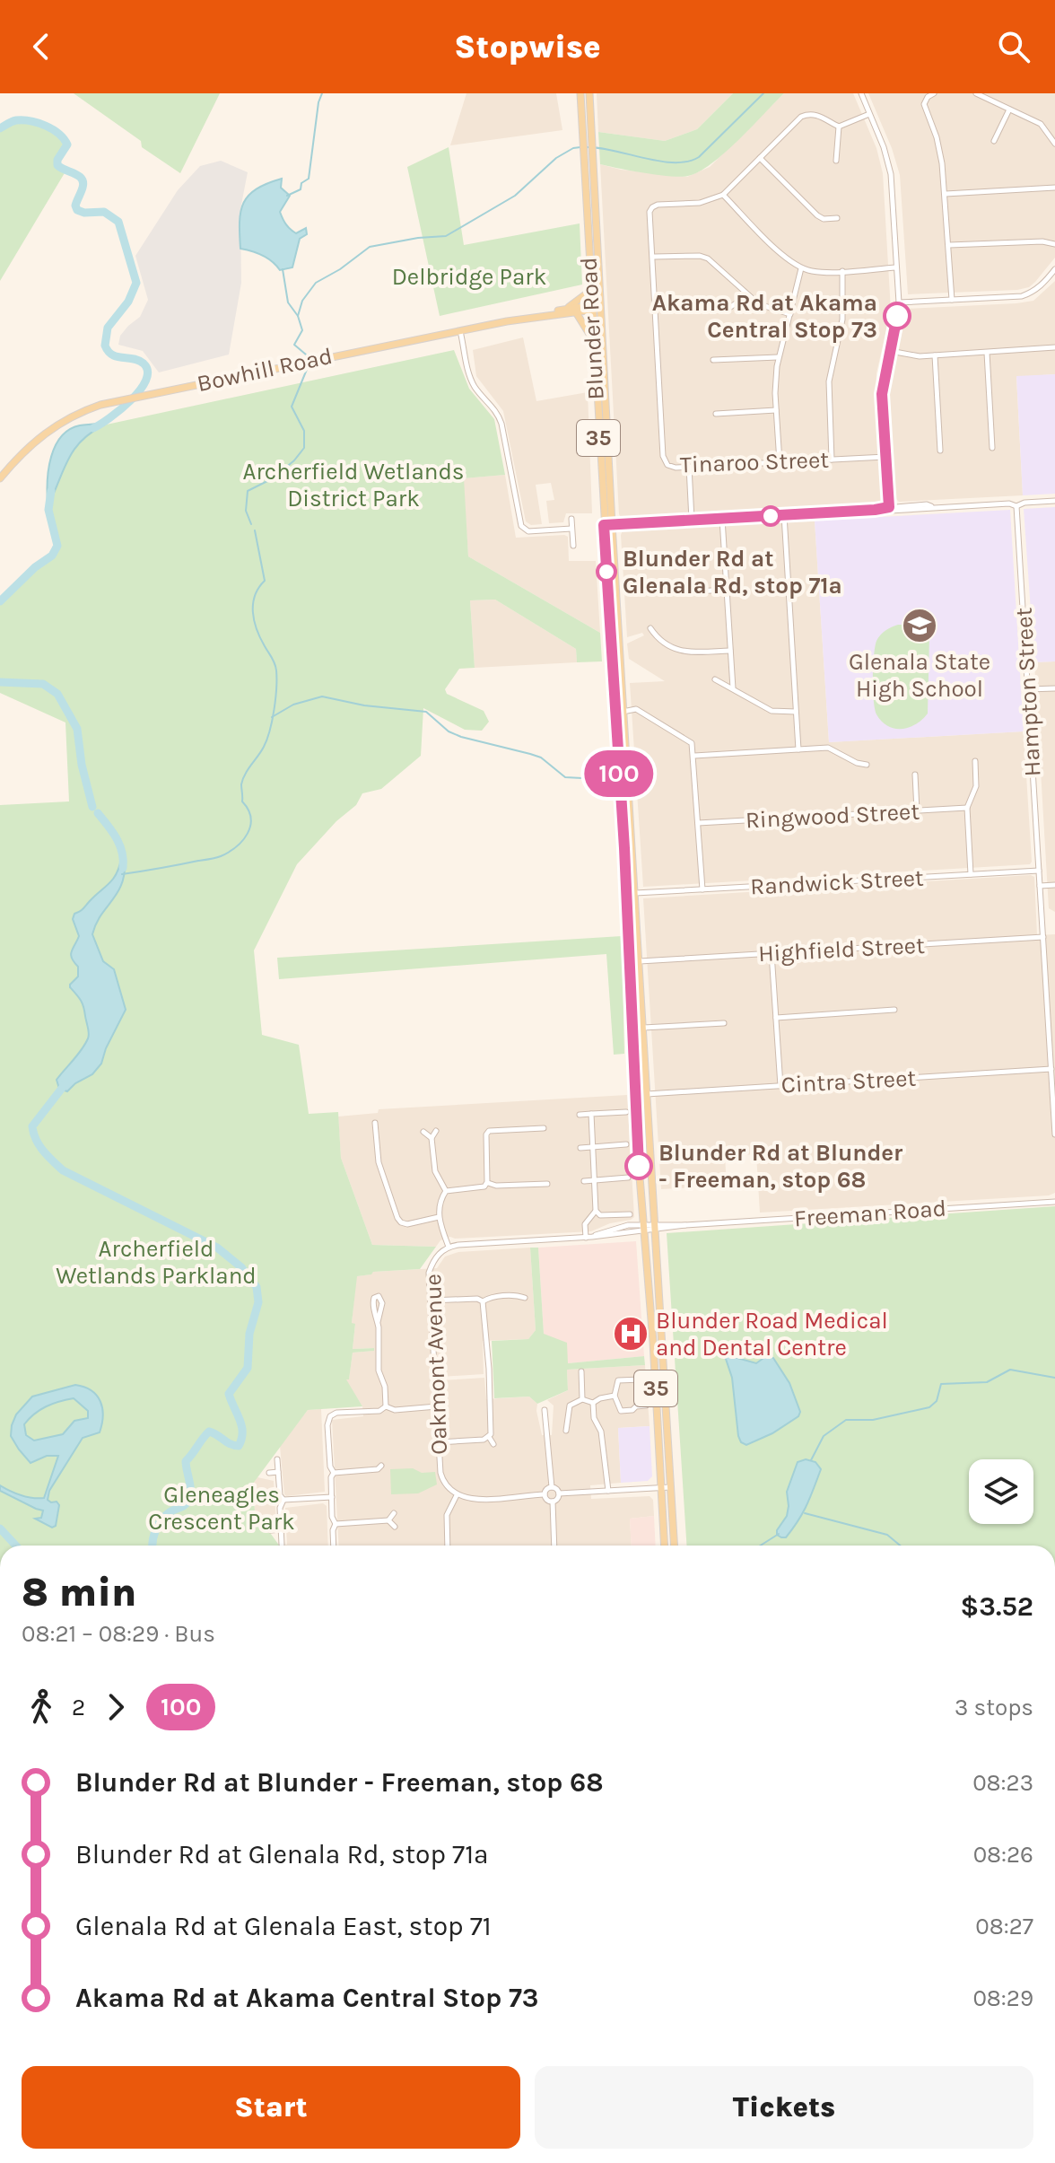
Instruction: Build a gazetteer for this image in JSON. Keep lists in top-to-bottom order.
{
  "streets": {
    "main road": ["Blunder Road", "Bowhill Road", "35"],
    "street": [
      "Tinaroo Street",
      "Hampton Street",
      "Ringwood Street",
      "Randwick Street",
      "Highfield Street",
      "Cintra Street",
      "Freeman Road",
      "Oakmont Avenue"
    ]
  },
  "crossings": [
    ["Blunder Road", "Bowhill Road"],
    ["Blunder Road", "Randwick Street"],
    ["Blunder Road", "Highfield Street"],
    ["Blunder Road", "Cintra Street"],
    ["Blunder Road", "Freeman Road"],
    ["Blunder Road", "Oakmont Avenue"],
    ["Hampton Street", "Randwick Street"],
    ["Hampton Street", "Highfield Street"],
    ["Hampton Street", "Cintra Street"],
    ["Freeman Road", "Oakmont Avenue"]
  ],
  "parks": [
    "Delbridge Park",
    "Archerfield Wetlands District Park",
    "Archerfield Wetlands Parkland",
    "Gleneagles Crescent Park"
  ],
  "places": {
    "other": ["Akama Rd at Akama Central Stop 73", "Blunder Rd at Glenala Rd, stop 71a", "Blunder Rd at Blunder - Freeman, stop 68"],
    "school or university": ["Glenala State High School"],
    "hospital": ["Blunder Road Medical and Dental Centre"]
  },
  "lines": ["bus line 100"],
  "page": {
    "header": "Stopwise",
    "on_map": "100",
    "heading": ["8 min", "08:21 – 08:29 · Bus", "$3.52"],
    "legs": ["2", "100", "3 stops"],
    "list": [
      {
        "name": "Blunder Rd at Blunder - Freeman, stop 68",
        "value": "08:23"
      },
      {
        "name": "Blunder Rd at Glenala Rd, stop 71a",
        "value": "08:26"
      },
      {
        "name": "Glenala Rd at Glenala East, stop 71",
        "value": "08:27"
      },
      {
        "name": "Akama Rd at Akama Central Stop 73",
        "value": "08:29"
      }
    ],
    "buttons": ["Start", "Tickets"]
  }
}
